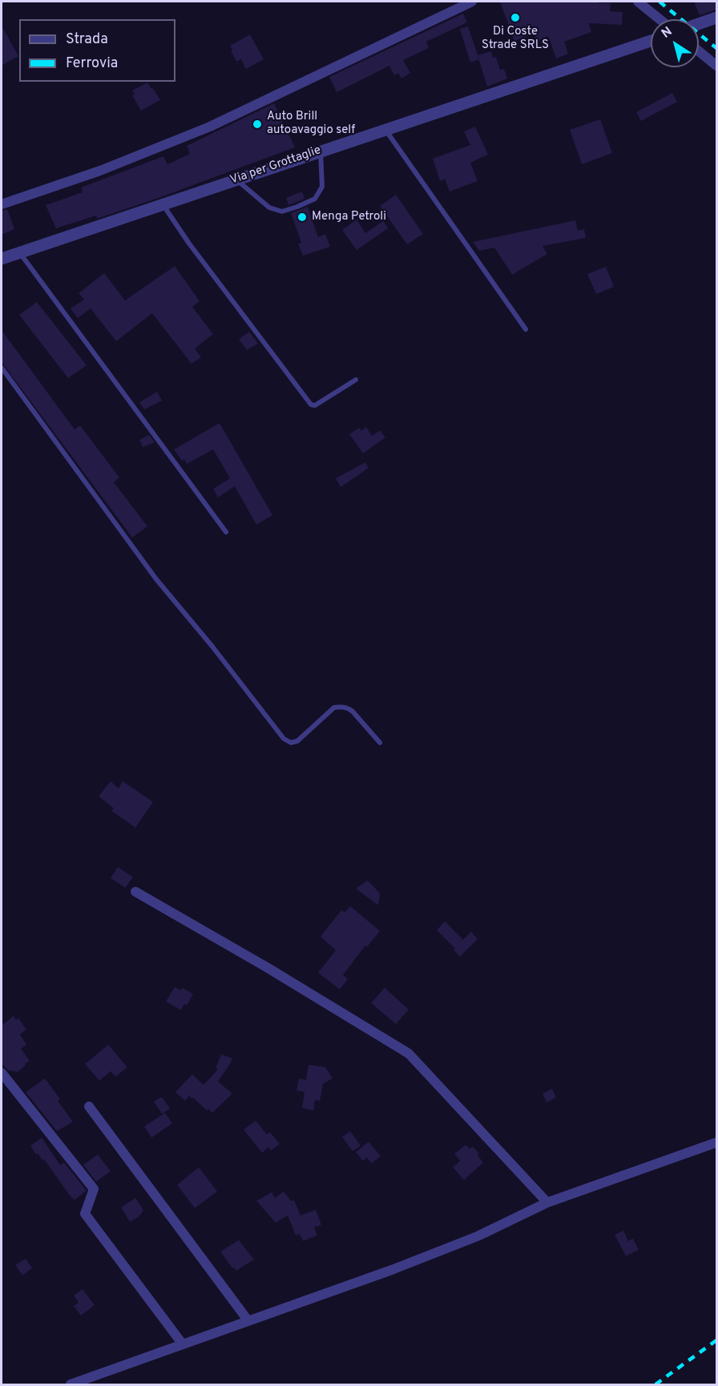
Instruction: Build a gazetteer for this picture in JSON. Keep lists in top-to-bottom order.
{
  "streets": {
    "street": ["Via per Grottaglie"]
  },
  "places": ["Di Coste Strade SRLS", "Auto Brill autoavaggio self", "Menga Petroli"],
  "legend": ["Strada", "Ferrovia"],
  "north": "top left"
}
